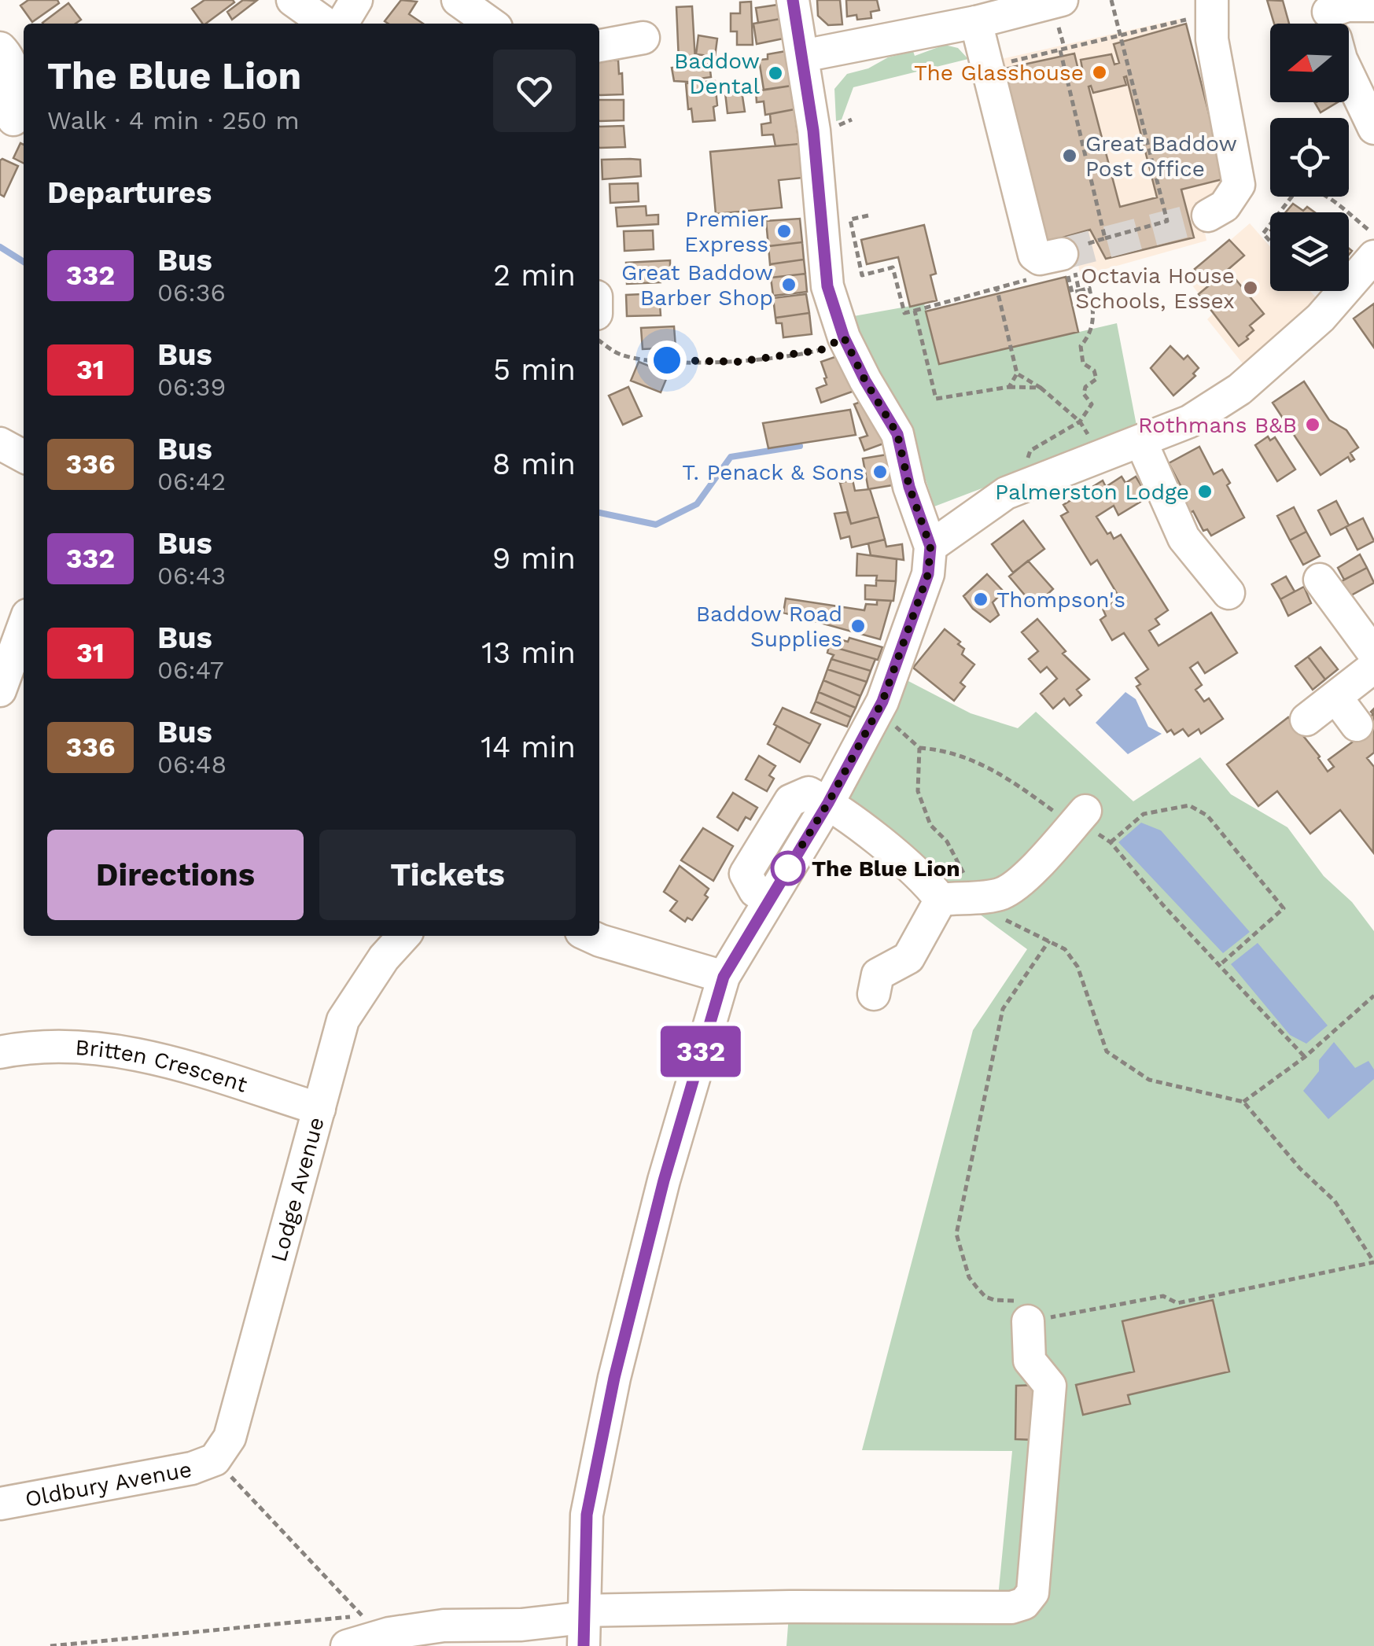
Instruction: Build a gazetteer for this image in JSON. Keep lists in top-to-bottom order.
{
  "streets": {
    "street": ["Britten Crescent", "Lodge Avenue", "Oldbury Avenue"]
  },
  "crossings": [
    ["Britten Crescent", "Lodge Avenue"],
    ["Lodge Avenue", "Oldbury Avenue"]
  ],
  "places": [
    "The Glasshouse",
    "Baddow Dental",
    "Great Baddow Post Office",
    "Premier Express",
    "Great Baddow Barber Shop",
    "Octavia House Schools, Essex",
    "Rothmans B&B",
    "T. Penack & Sons",
    "Palmerston Lodge",
    "Thompson's",
    "Baddow Road Supplies",
    "The Blue Lion"
  ],
  "lines": ["bus line 332"],
  "north": "left",
  "page": {
    "on_map": "332",
    "heading": [
      ["The Blue Lion", "Walk · 4 min · 250 m"],
      "Departures"
    ],
    "list": [
      {
        "mark": "332",
        "name": "Bus",
        "note": "06:36",
        "value": "2 min"
      },
      {
        "mark": "31",
        "name": "Bus",
        "note": "06:39",
        "value": "5 min"
      },
      {
        "mark": "336",
        "name": "Bus",
        "note": "06:42",
        "value": "8 min"
      },
      {
        "mark": "332",
        "name": "Bus",
        "note": "06:43",
        "value": "9 min"
      },
      {
        "mark": "31",
        "name": "Bus",
        "note": "06:47",
        "value": "13 min"
      },
      {
        "mark": "336",
        "name": "Bus",
        "note": "06:48",
        "value": "14 min"
      }
    ],
    "buttons": ["Directions", "Tickets"]
  }
}
